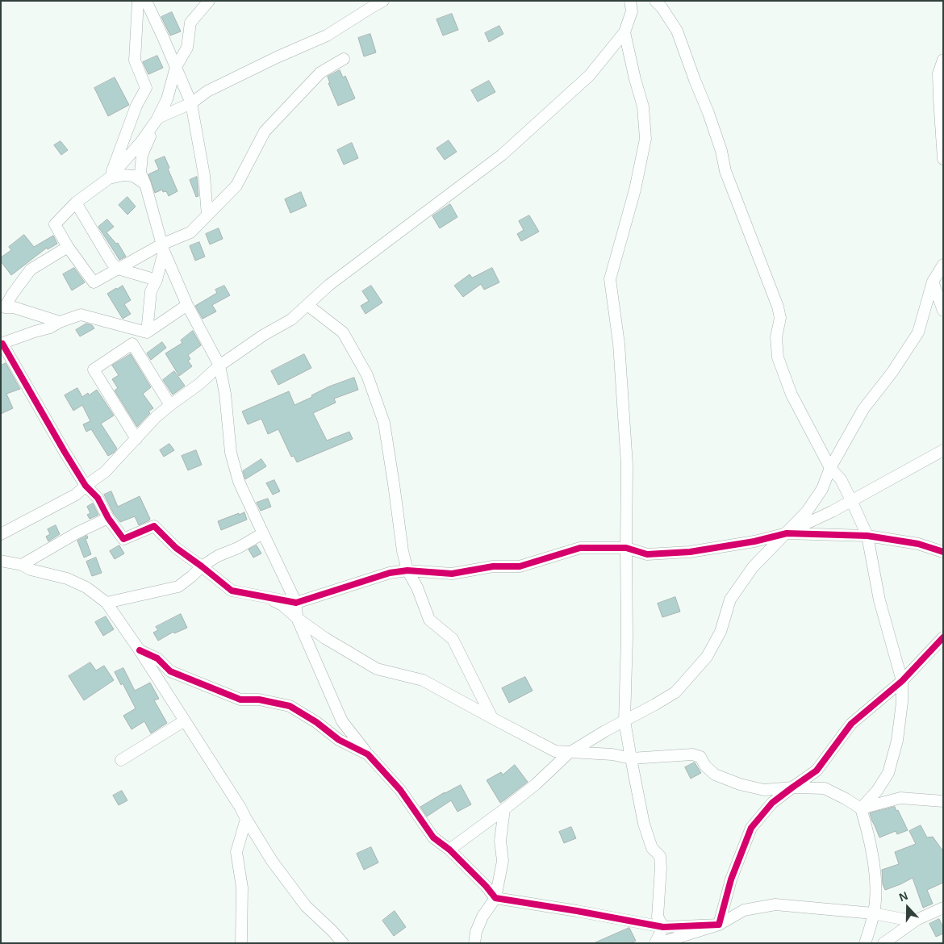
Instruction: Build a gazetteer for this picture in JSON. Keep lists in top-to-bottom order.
{
  "north": "top"
}
